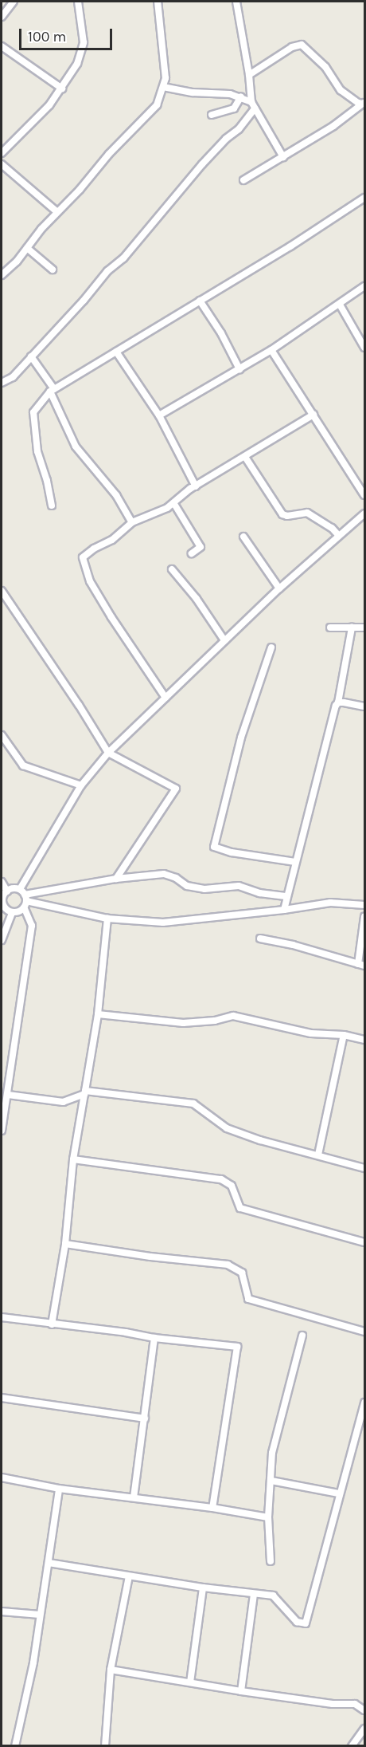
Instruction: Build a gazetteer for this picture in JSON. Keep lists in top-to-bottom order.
{
  "scale_bar": "100 m"
}
